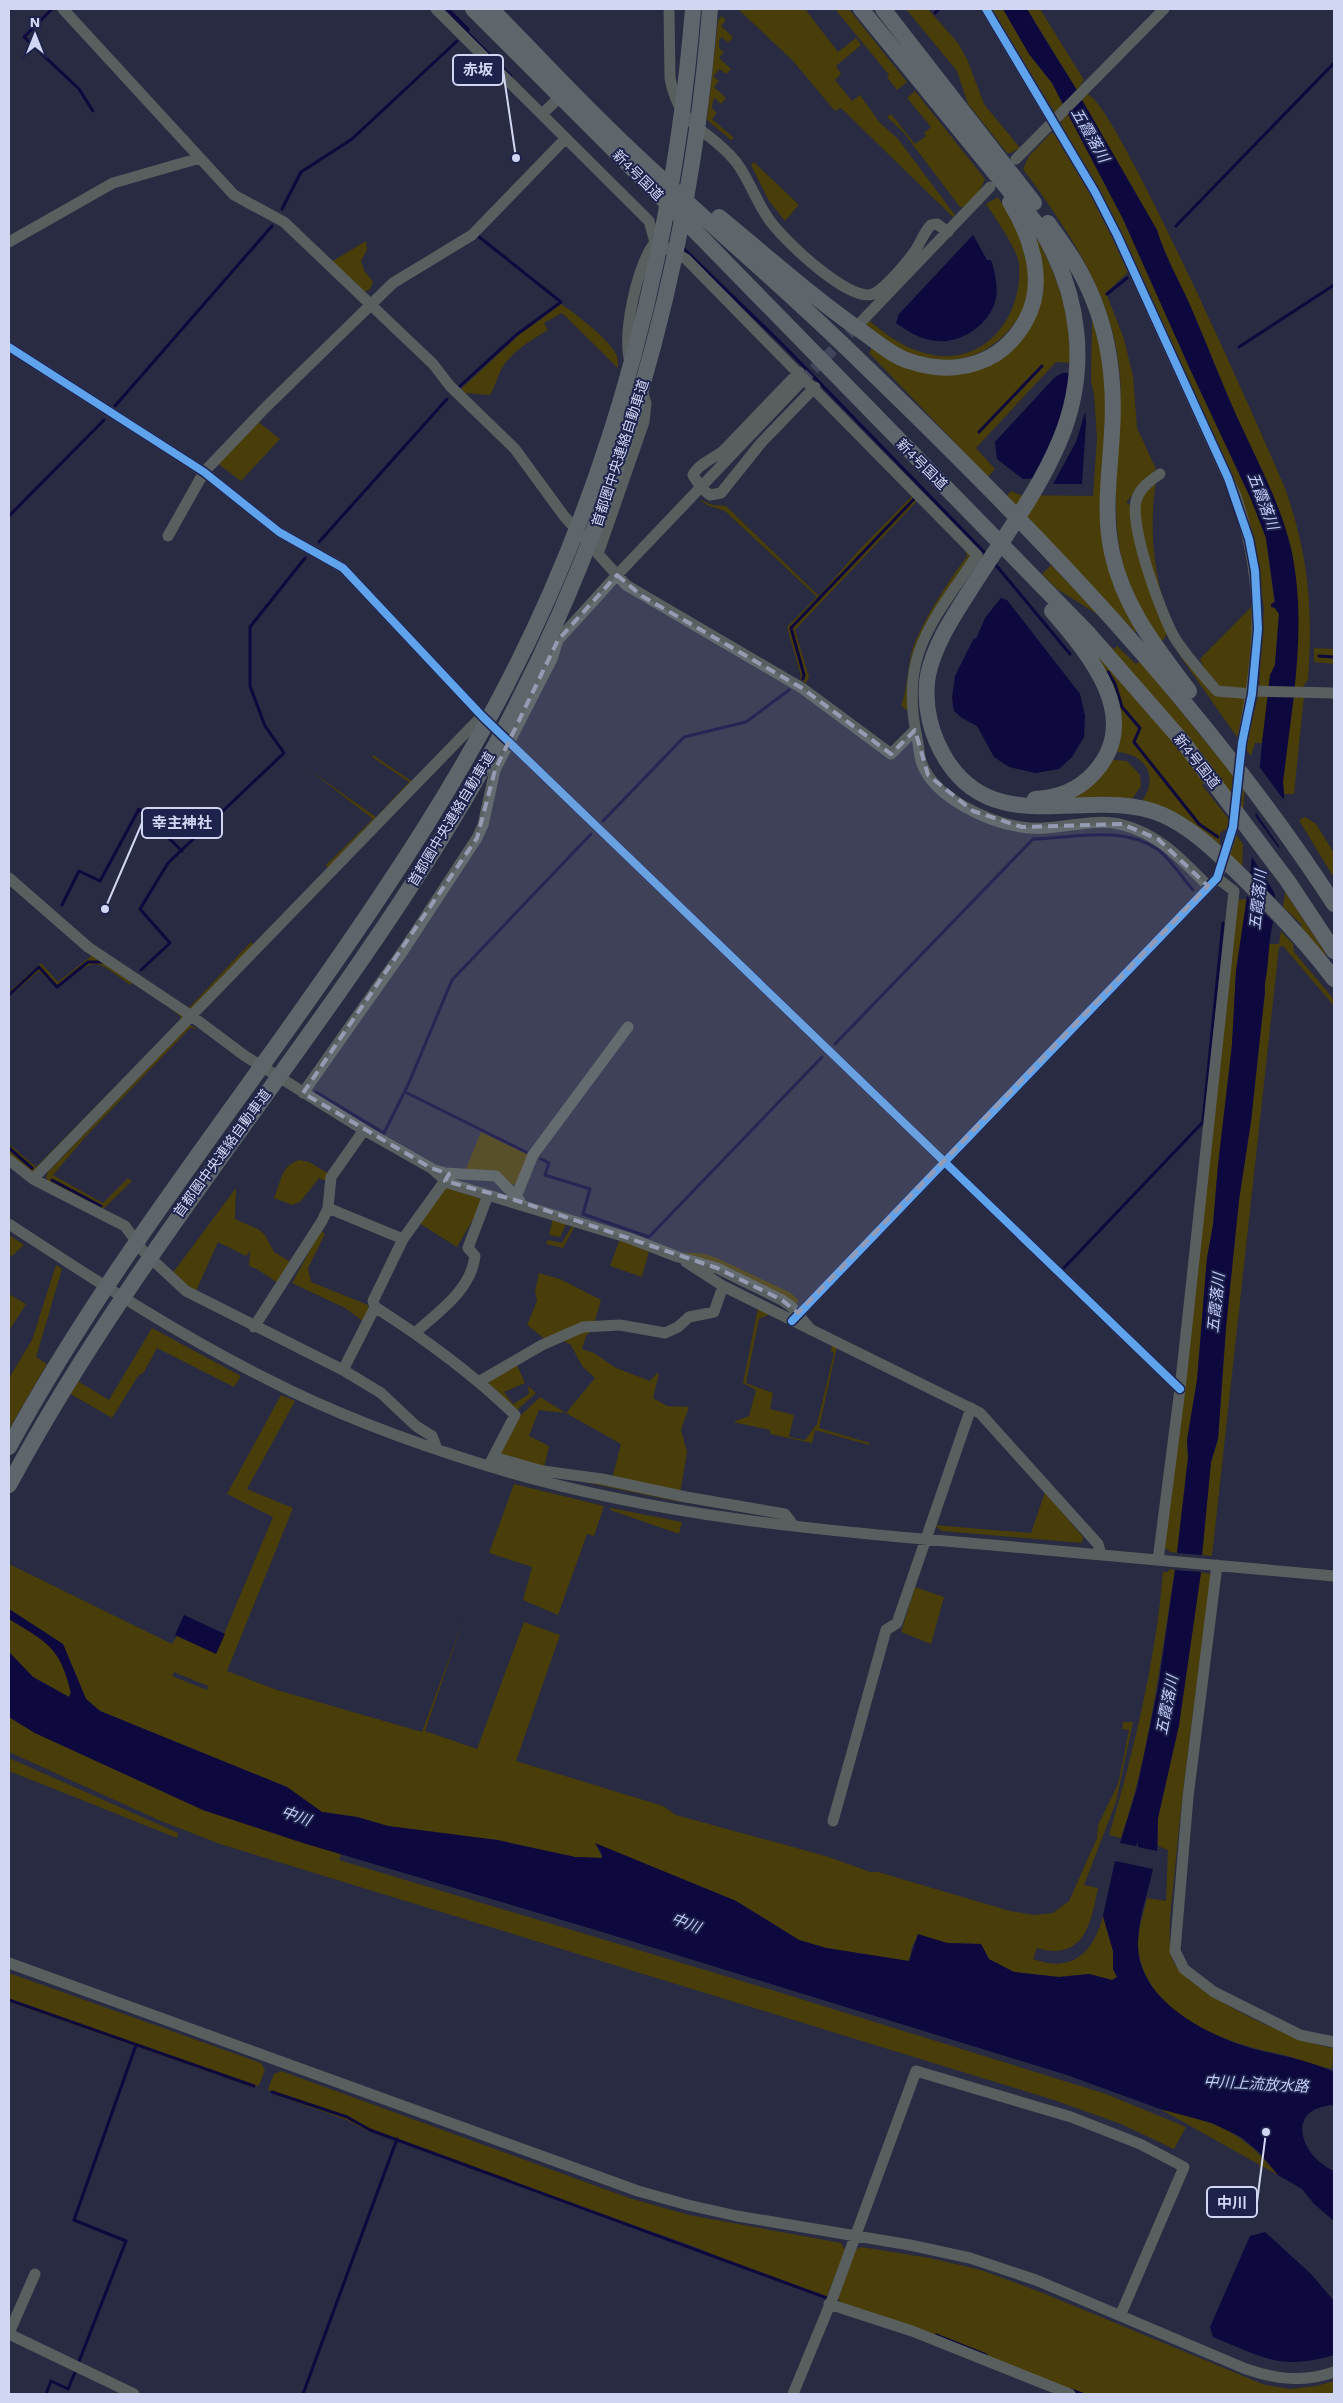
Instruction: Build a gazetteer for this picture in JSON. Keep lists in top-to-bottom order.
{
  "streets": {
    "highway": ["新4号国道", "首都圏中央連絡自動車道"]
  },
  "water": ["五霞落川", "中川", "中川上流放水路"],
  "places": ["赤坂", "幸主神社", "中川"],
  "north": "top"
}
